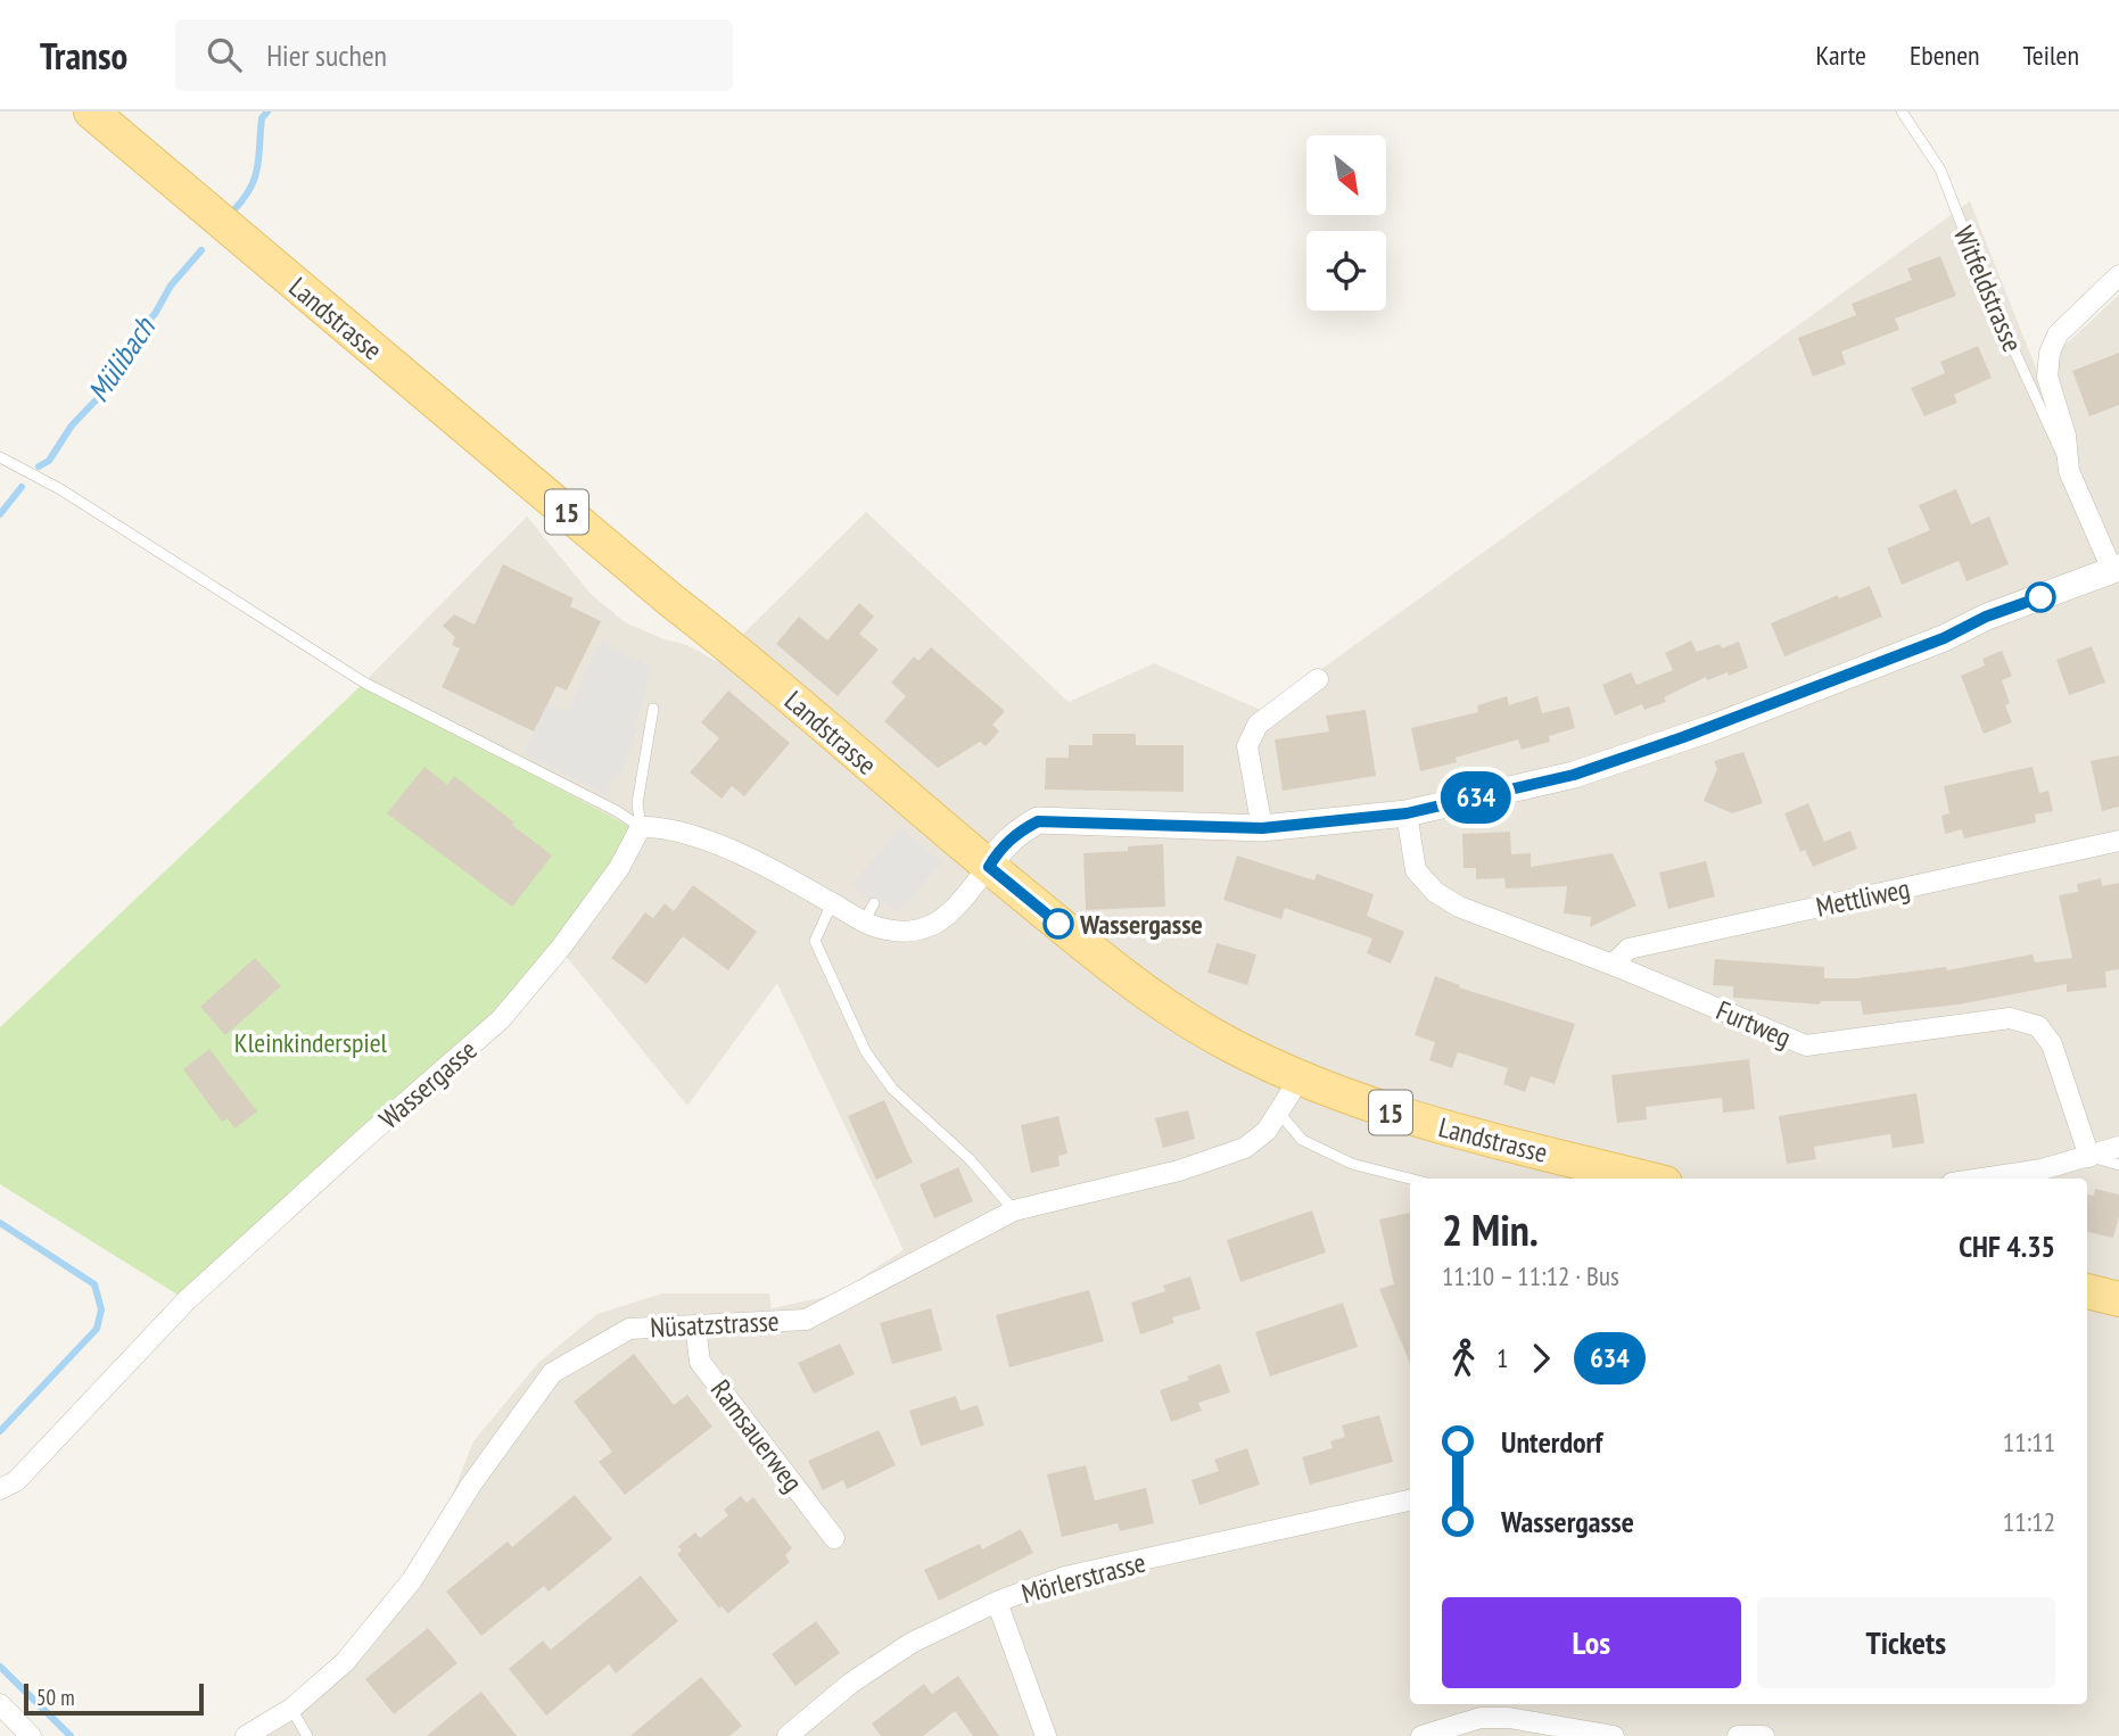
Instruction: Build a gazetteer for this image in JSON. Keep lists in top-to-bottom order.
{
  "streets": {
    "main road": ["Landstrasse", "15"],
    "street": [
      "Mettliweg",
      "Furtweg",
      "Wassergasse",
      "Nüsatzstrasse",
      "Ramsauerweg",
      "Mörlerstrasse"
    ],
    "lane": ["Witfeldstrasse"]
  },
  "crossings": [
    ["Landstrasse", "Nüsatzstrasse"],
    ["Mettliweg", "Furtweg"],
    ["Nüsatzstrasse", "Ramsauerweg"]
  ],
  "water": ["Mülibach"],
  "parks": ["Kleinkinderspiel"],
  "places": ["Wassergasse"],
  "lines": ["bus line 634"],
  "scale_bar": "50 m",
  "north": "bottom right",
  "page": {
    "header": "Transo",
    "search": "Hier suchen",
    "nav": ["Karte", "Ebenen", "Teilen"],
    "on_map": "634",
    "heading": ["2 Min.", "11:10 – 11:12 · Bus", "CHF 4.35"],
    "legs": ["1", "634"],
    "list": [
      {
        "name": "Unterdorf",
        "value": "11:11"
      },
      {
        "name": "Wassergasse",
        "value": "11:12"
      }
    ],
    "buttons": ["Los", "Tickets"],
    "scale": "50 m"
  }
}
